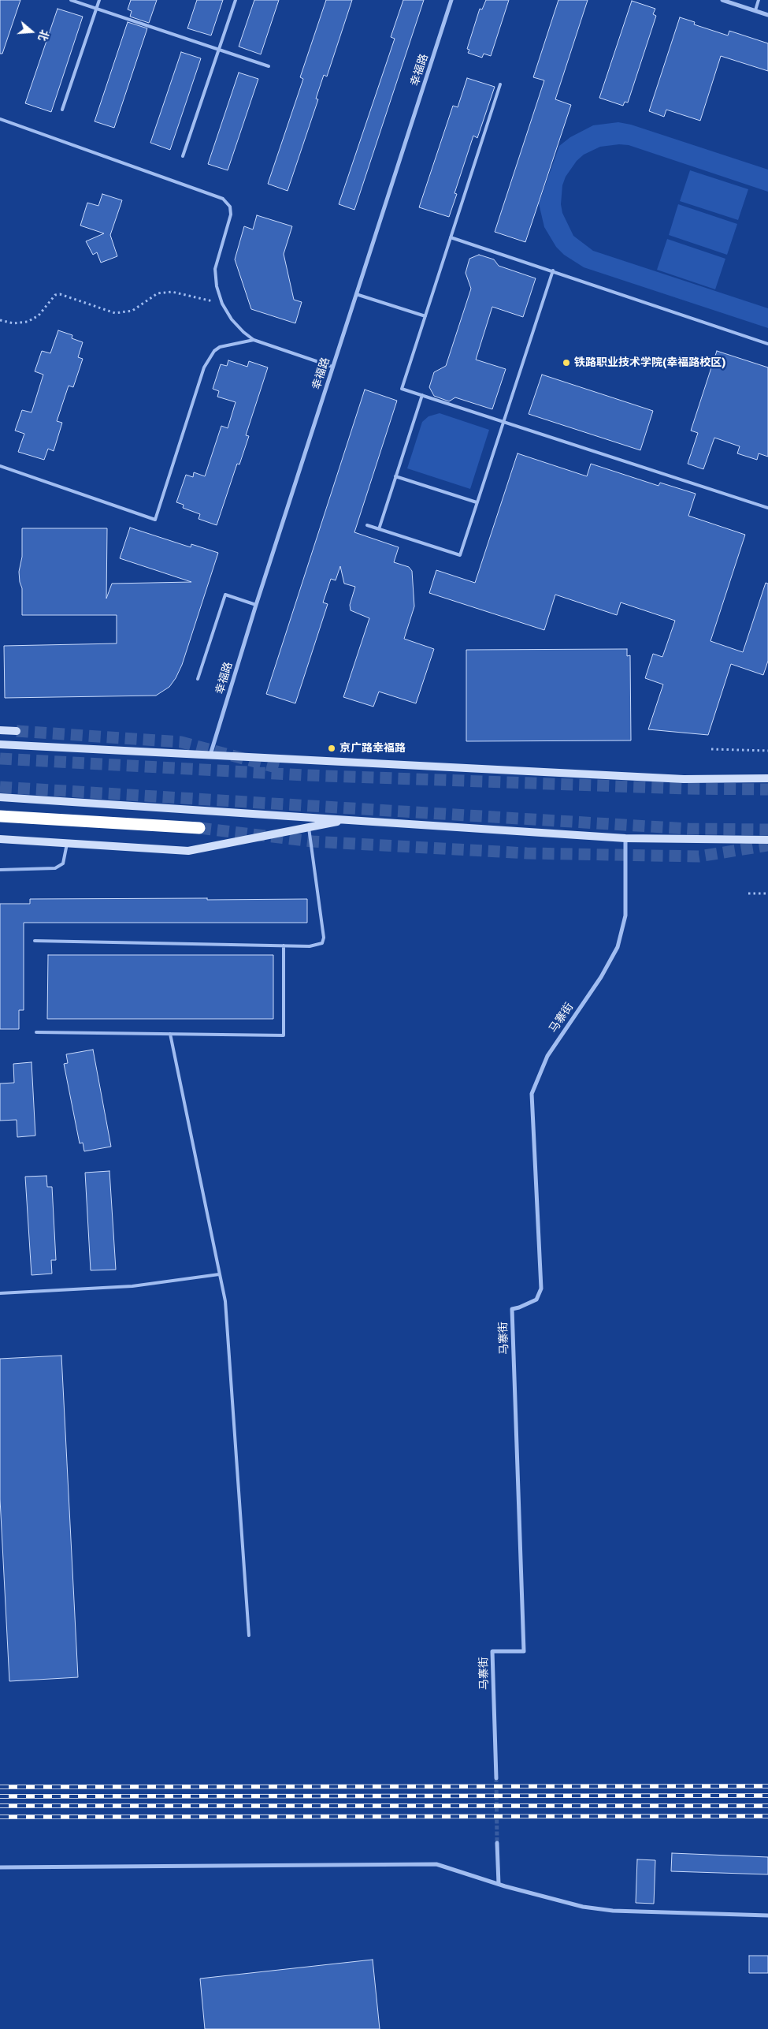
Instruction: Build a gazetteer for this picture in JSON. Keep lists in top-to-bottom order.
{
  "streets": {
    "street": ["幸福路", "马寨街"]
  },
  "places": ["铁路职业技术学院(幸福路校区)", "京广路幸福路"],
  "north": "right"
}
